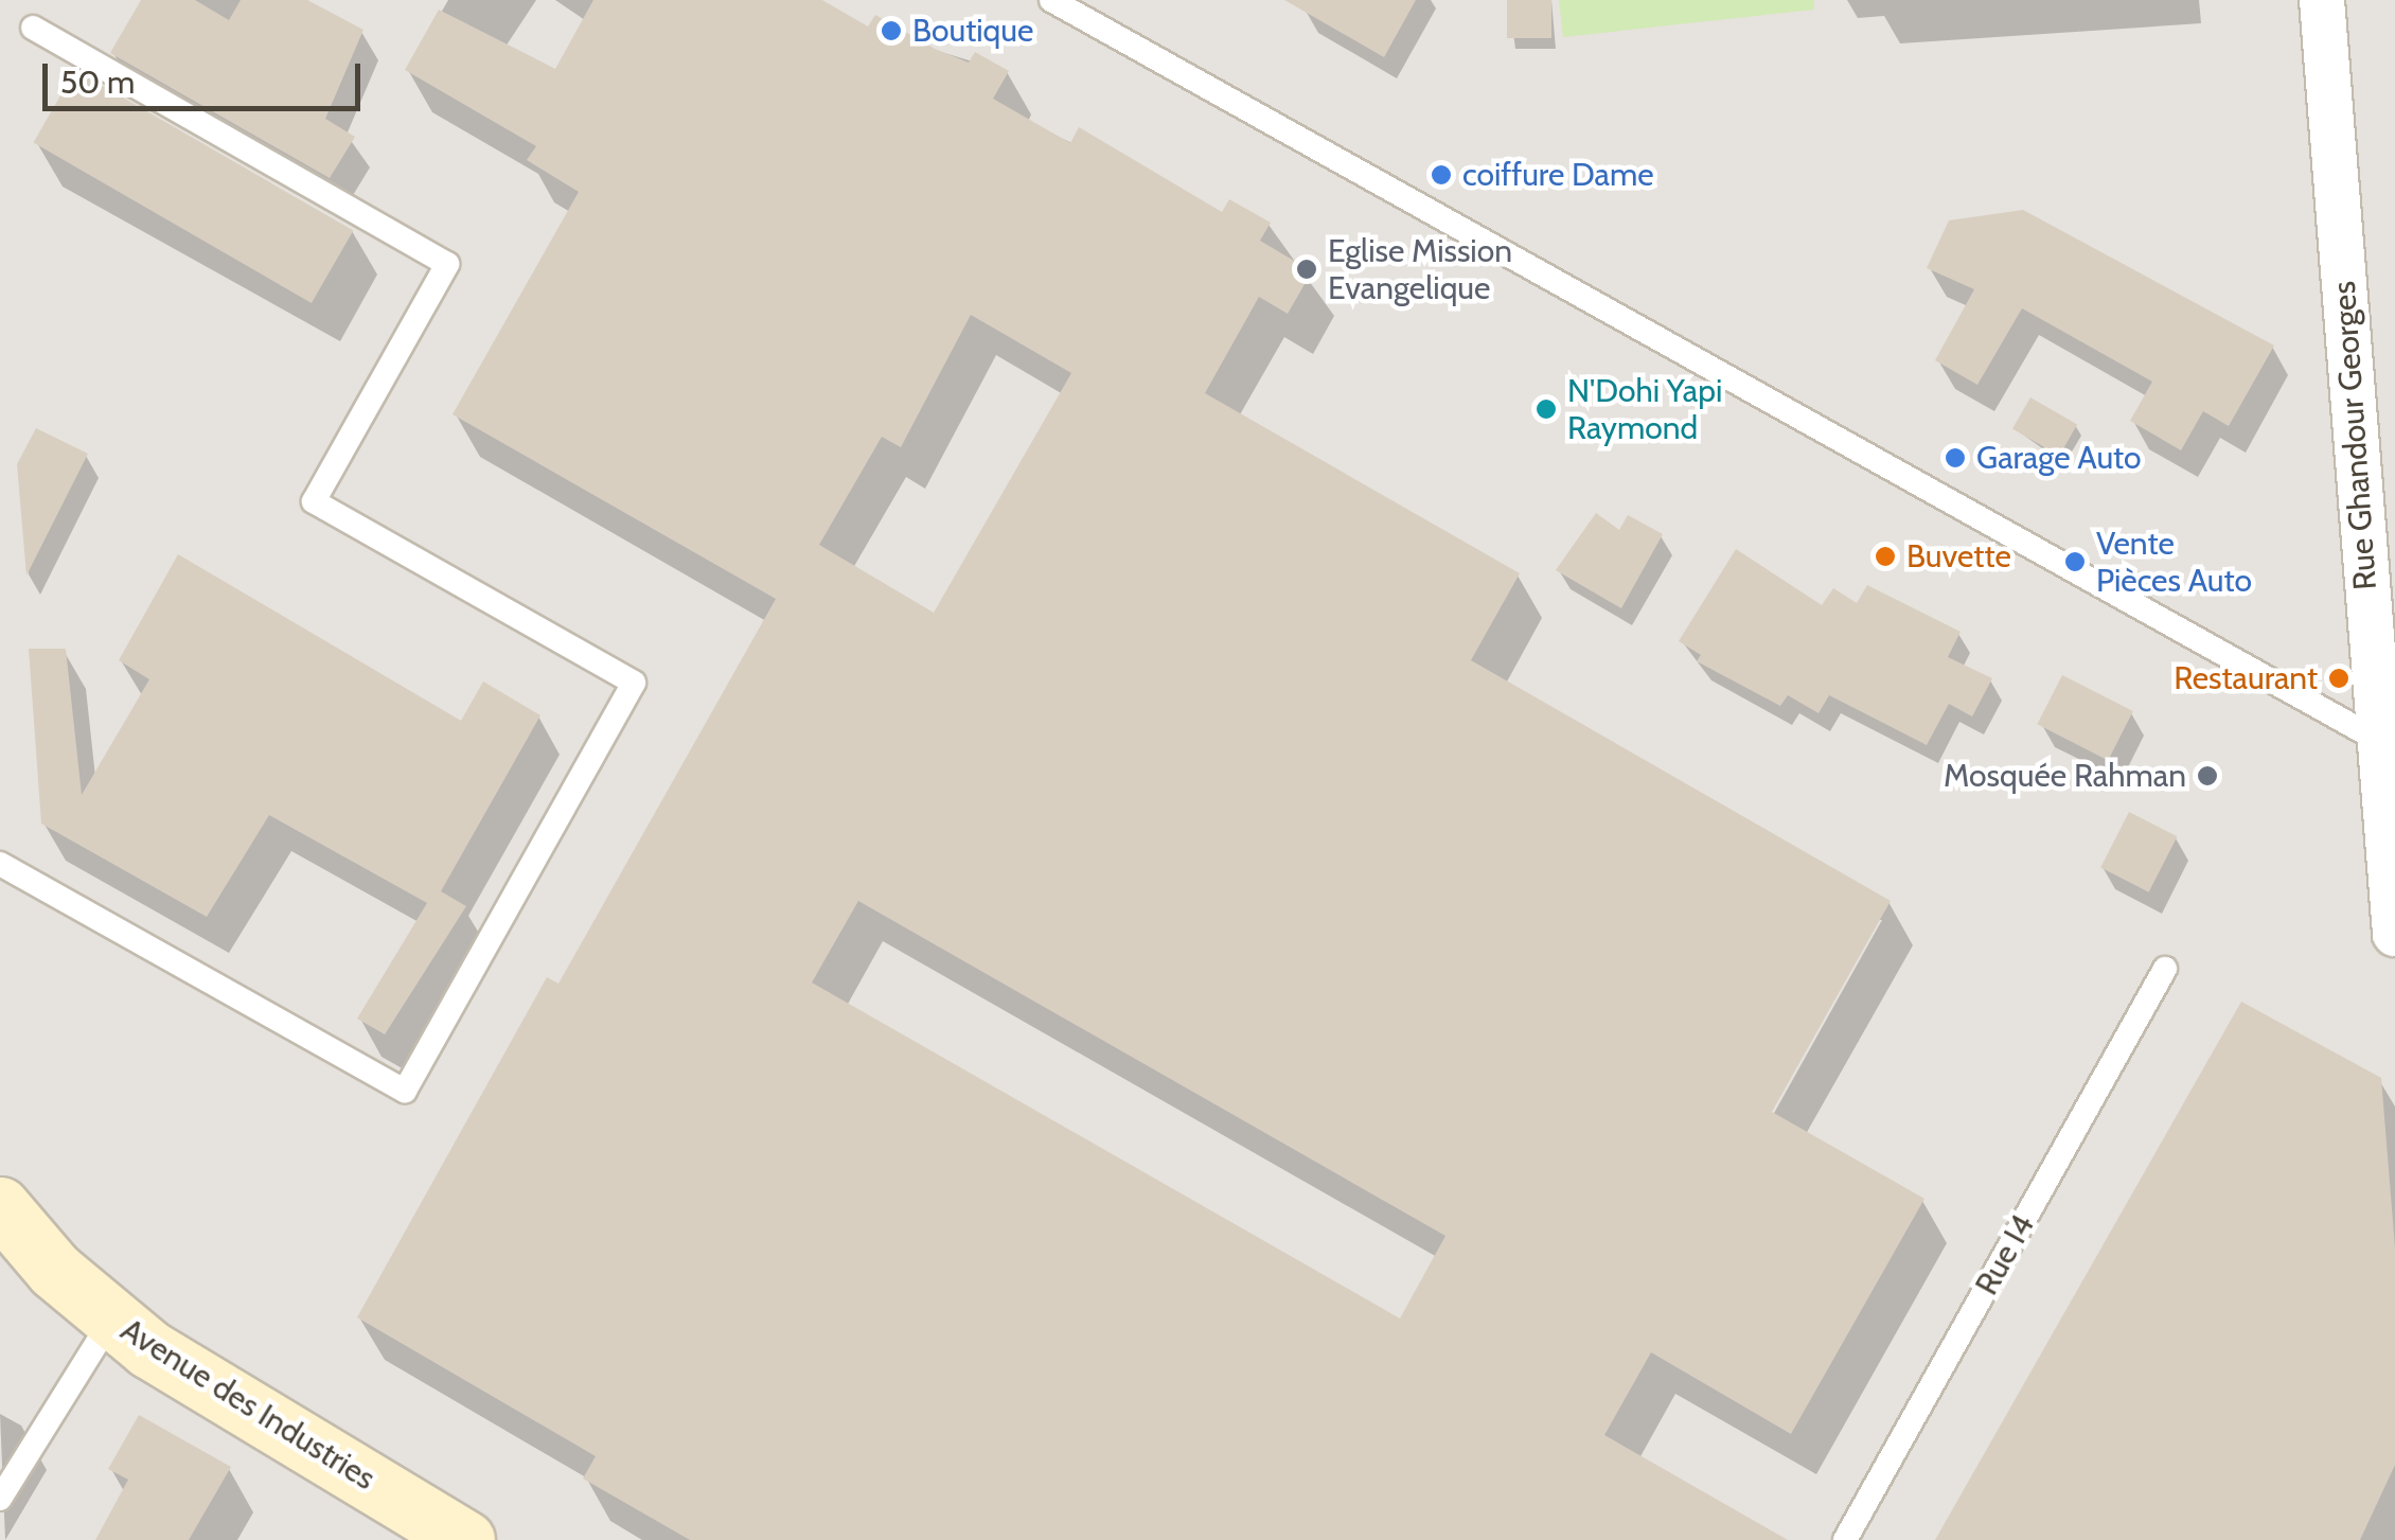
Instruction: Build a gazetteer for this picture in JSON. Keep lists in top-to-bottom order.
{
  "streets": {
    "street": ["Rue Ghandour Georges", "Avenue des Industries"],
    "lane": ["Rue I4"]
  },
  "places": [
    "Boutique",
    "coiffure Dame",
    "Eglise Mission Evangelique",
    "N'Dohi Yapi Raymond",
    "Garage Auto",
    "Buvette",
    "Vente Pièces Auto",
    "Restaurant",
    "Mosquée Rahman"
  ],
  "scale_bar": "50 m"
}
